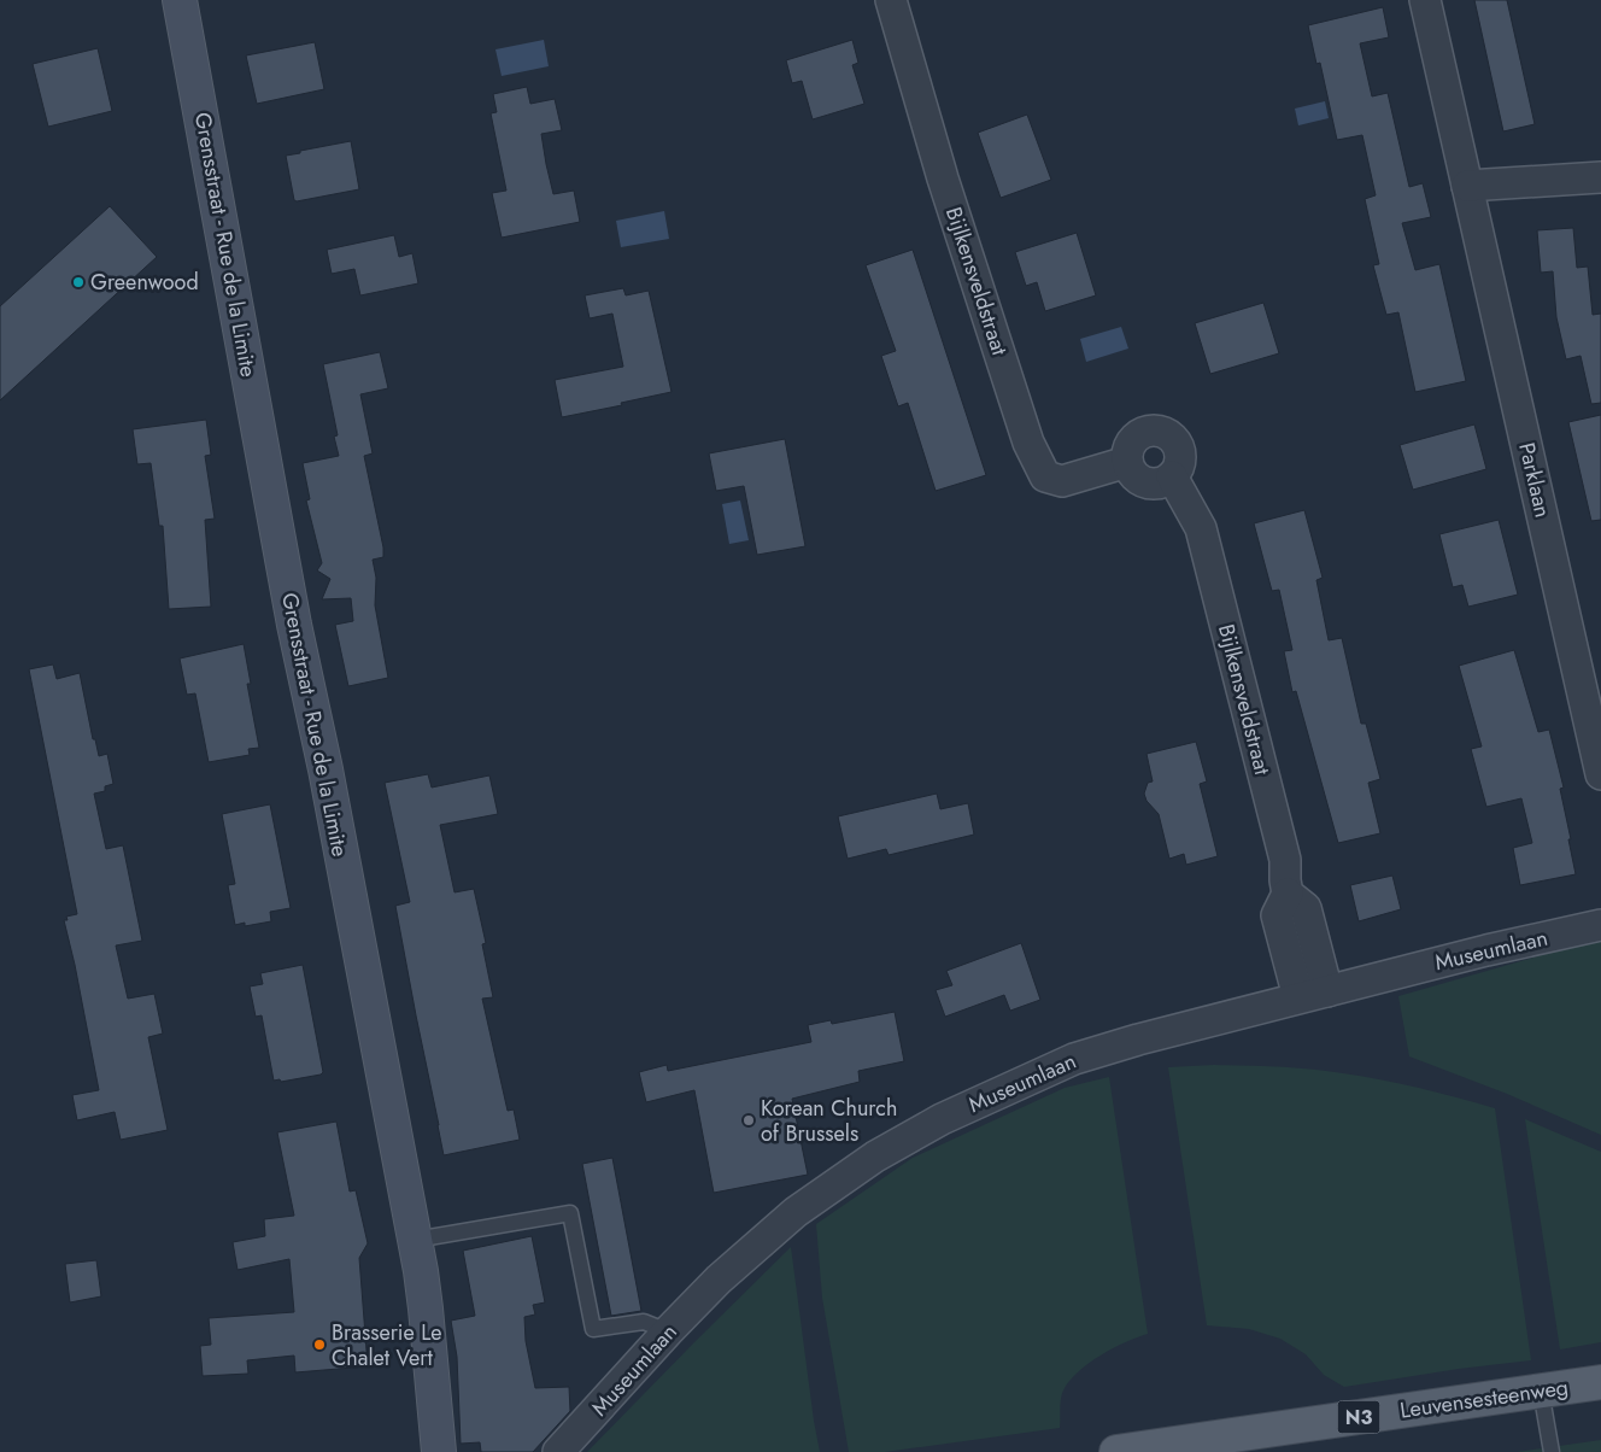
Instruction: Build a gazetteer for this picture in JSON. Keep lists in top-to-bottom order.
{
  "streets": {
    "main road": ["Leuvensesteenweg", "N3"],
    "street": [
      "Grensstraat - Rue de la Limite",
      "Bijlkensveldstraat",
      "Parklaan",
      "Museumlaan"
    ]
  },
  "crossings": [
    ["Bijlkensveldstraat", "Museumlaan"]
  ],
  "places": ["Greenwood", "Korean Church of Brussels", "Brasserie Le Chalet Vert"]
}
